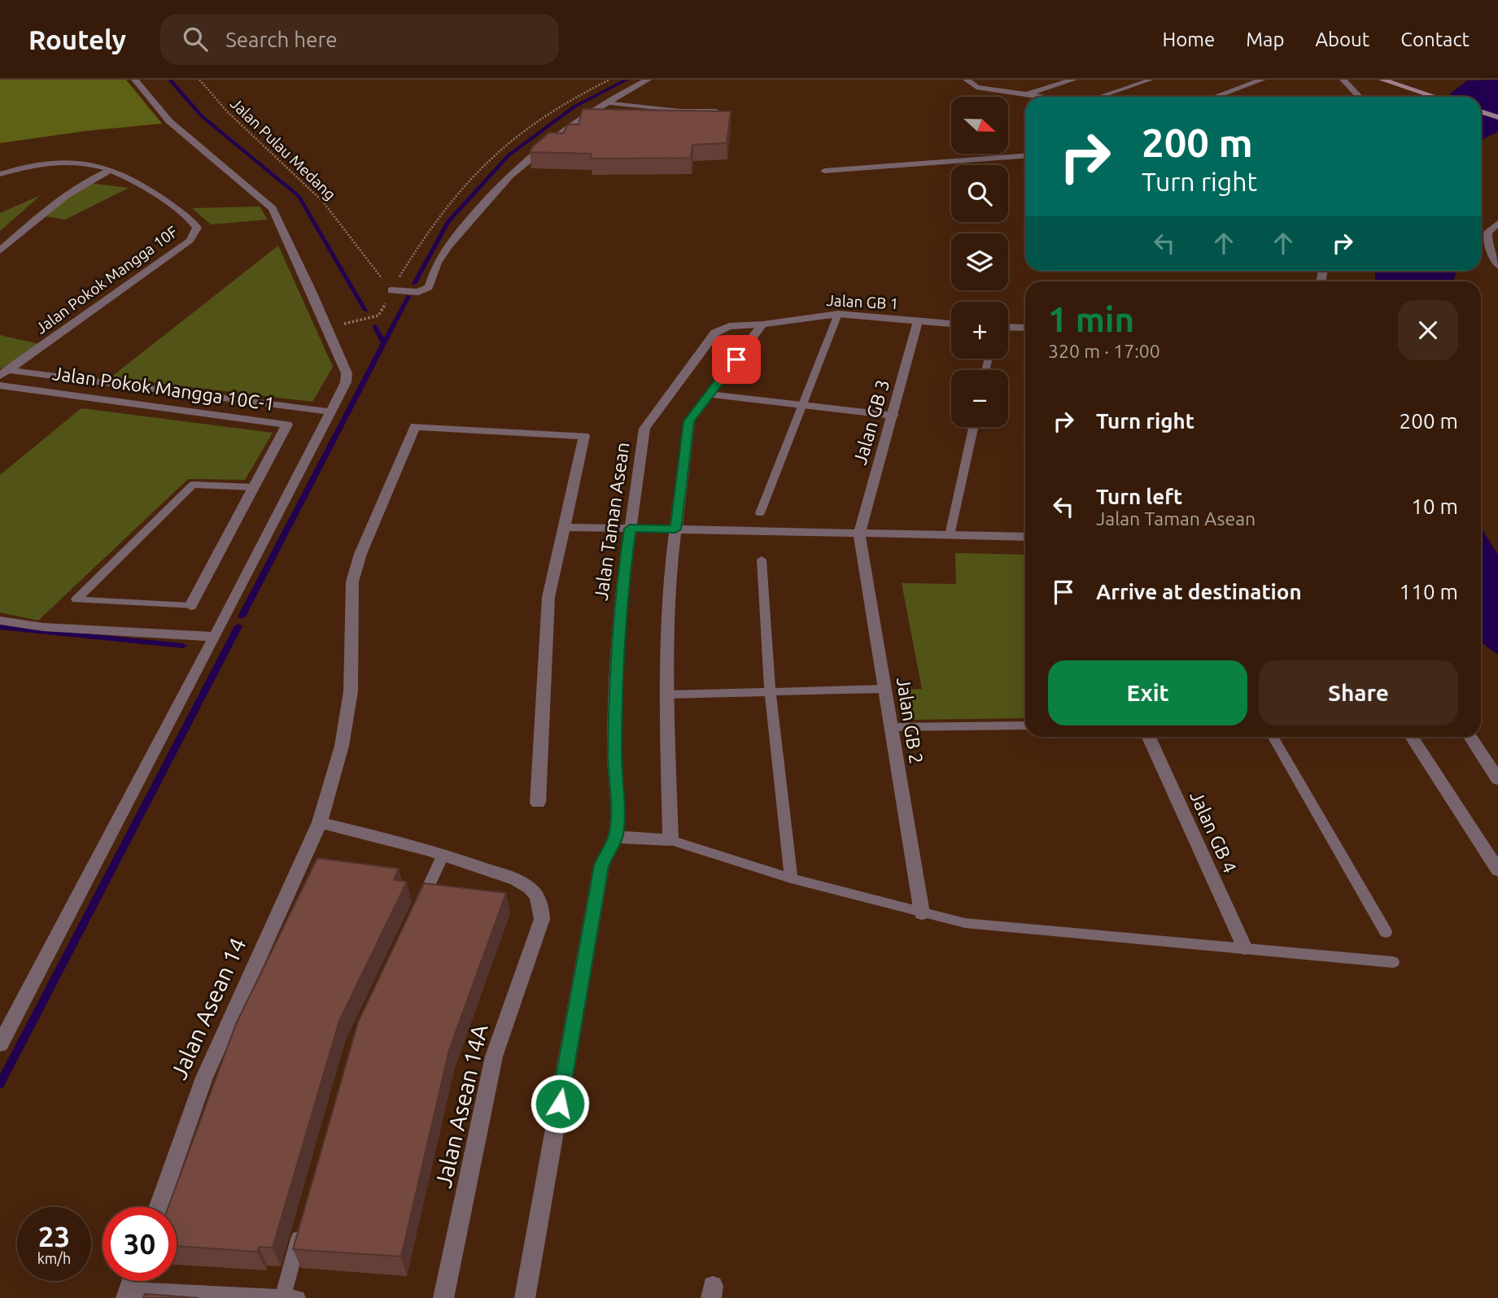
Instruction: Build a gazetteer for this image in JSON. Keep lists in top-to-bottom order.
{
  "streets": {
    "street": [
      "Jalan Pokok Mangga 10F",
      "Jalan GB 1",
      "Jalan Pokok Mangga 10C-1",
      "Jalan GB 3",
      "Jalan Taman Asean",
      "Jalan GB 2",
      "Jalan GB 4",
      "Jalan Asean 14",
      "Jalan Asean 14A"
    ],
    "path": ["Jalan Pulau Medang"]
  },
  "crossings": [
    ["Jalan GB 1", "Jalan GB 3"],
    ["Jalan GB 1", "Jalan Taman Asean"],
    ["Jalan GB 3", "Jalan GB 2"]
  ],
  "north": "right",
  "page": {
    "header": "Routely",
    "search": "Search here",
    "nav": [
      "Home",
      "Map",
      "About",
      "Contact"
    ],
    "map_buttons": ["+", "−"],
    "turn": ["200 m", "Turn right"],
    "heading": ["1 min", "320 m · 17:00"],
    "list": [
      {
        "name": "Turn right",
        "value": "200 m"
      },
      {
        "name": "Turn left",
        "note": "Jalan Taman Asean",
        "value": "10 m"
      },
      {
        "name": "Arrive at destination",
        "value": "110 m"
      }
    ],
    "buttons": ["Exit", "Share"],
    "speed": "23 km/h",
    "limit": "30"
  }
}
